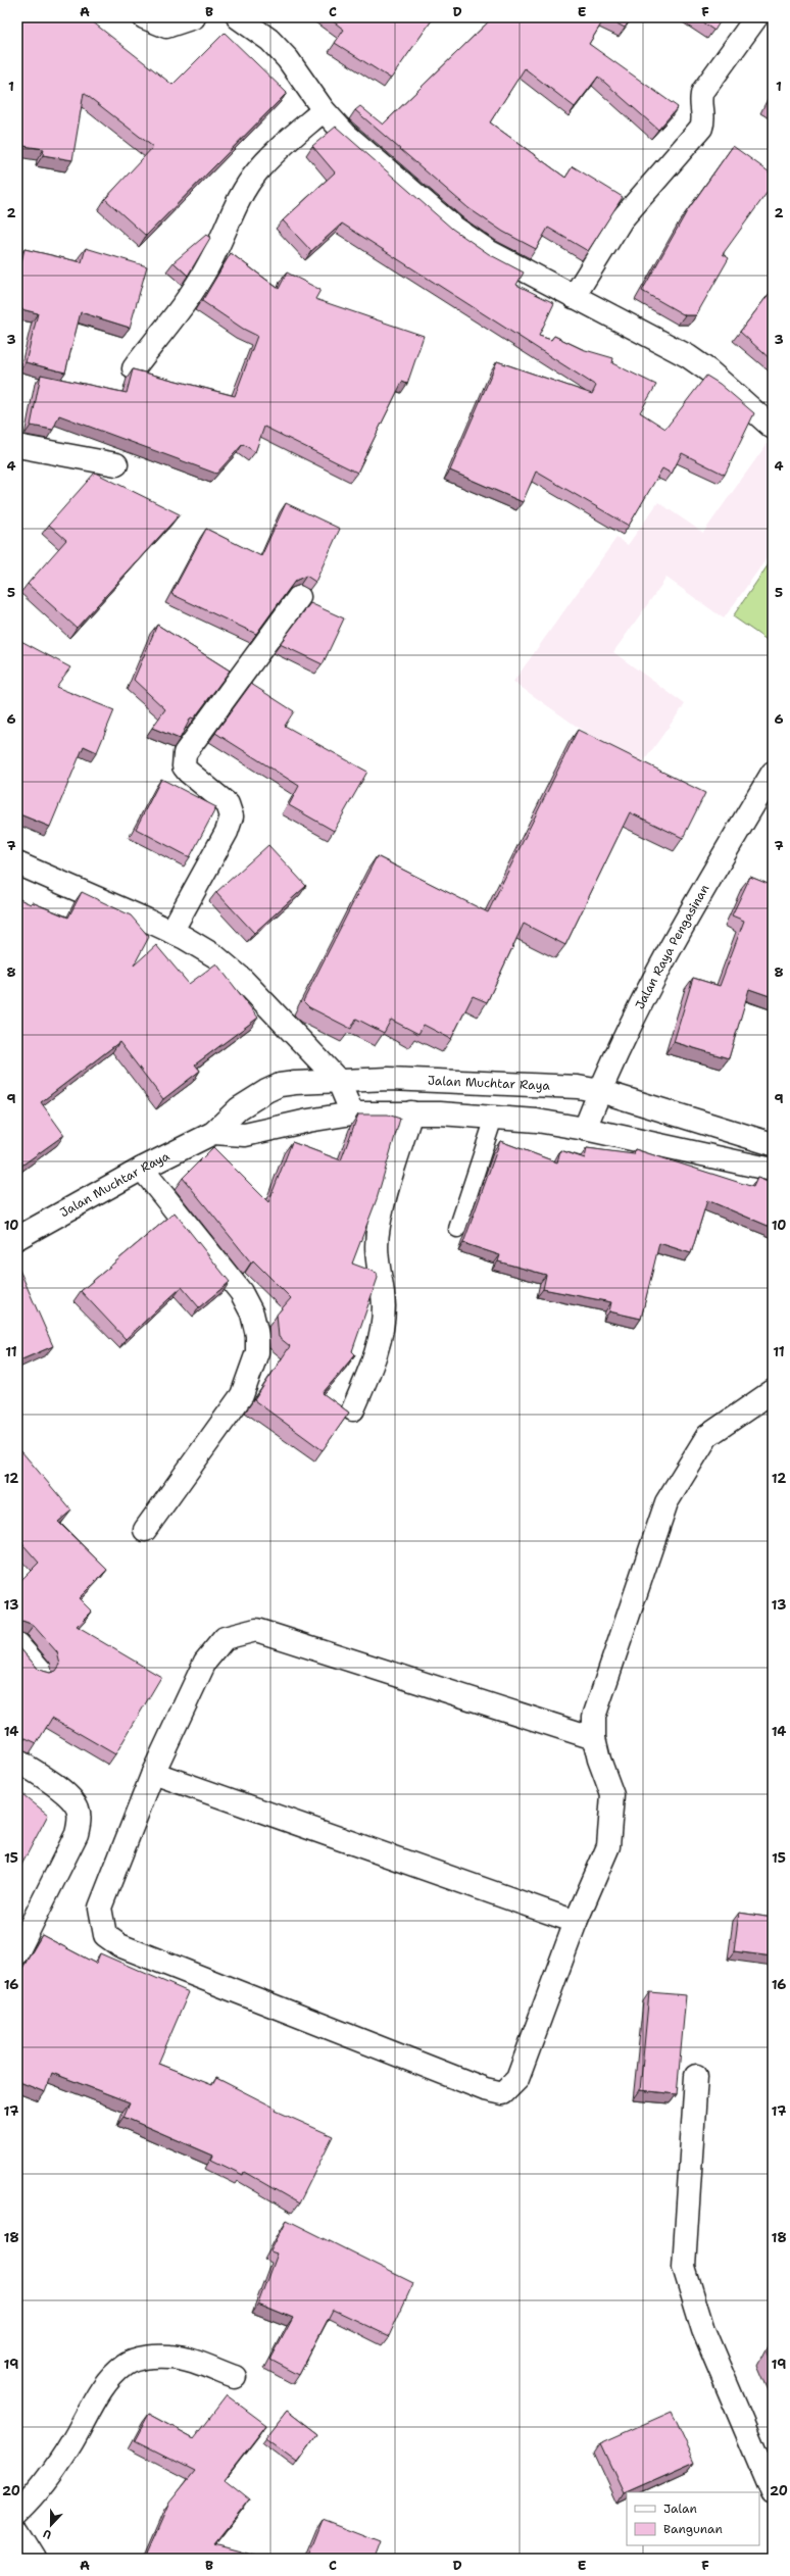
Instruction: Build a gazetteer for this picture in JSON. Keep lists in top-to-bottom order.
{
  "streets": {
    "main road": ["Jalan Raya Pengasinan", "Jalan Muchtar Raya"]
  },
  "crossings": [
    ["Jalan Raya Pengasinan", "Jalan Muchtar Raya"]
  ],
  "legend": ["Jalan", "Bangunan"],
  "north": "bottom",
  "grid": {
    "columns": [
      "A",
      "B",
      "C",
      "D",
      "E",
      "F"
    ],
    "rows": [
      "1",
      "2",
      "3",
      "4",
      "5",
      "6",
      "7",
      "8",
      "9",
      "10",
      "11",
      "12",
      "13",
      "14",
      "15",
      "16",
      "17",
      "18",
      "19",
      "20"
    ]
  }
}
